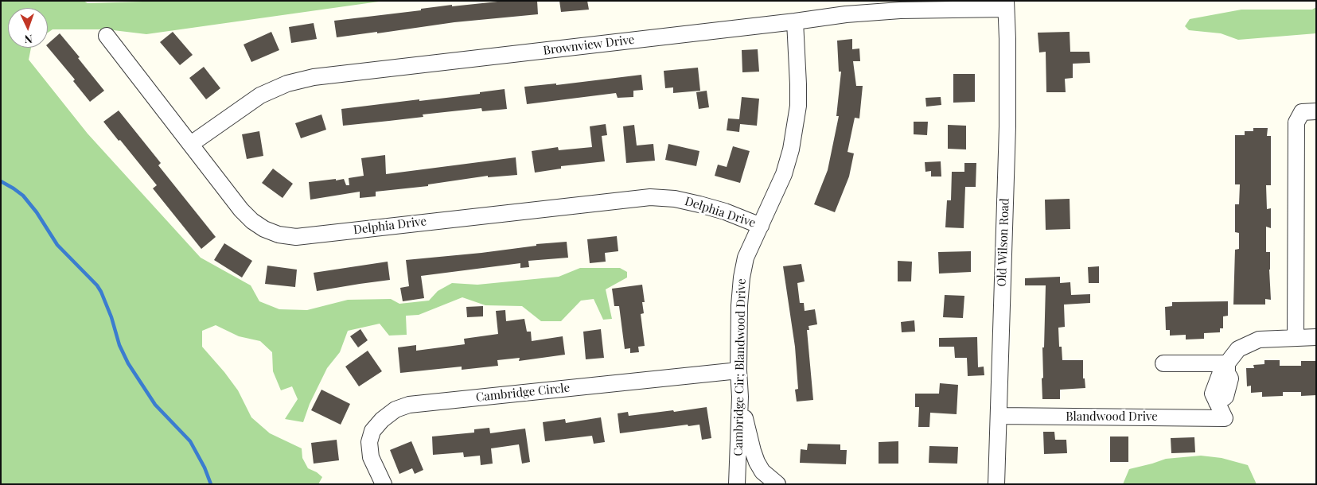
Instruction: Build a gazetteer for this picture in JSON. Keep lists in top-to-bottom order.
{
  "streets": {
    "street": [
      "Brownview Drive",
      "Delphia Drive",
      "Old Wilson Road",
      "Cambridge Cir; Blandwood Drive",
      "Cambridge Circle",
      "Blandwood Drive"
    ]
  },
  "crossings": [
    ["Brownview Drive", "Delphia Drive"],
    ["Brownview Drive", "Old Wilson Road"],
    ["Brownview Drive", "Cambridge Cir; Blandwood Drive"],
    ["Delphia Drive", "Cambridge Cir; Blandwood Drive"],
    ["Old Wilson Road", "Blandwood Drive"],
    ["Cambridge Cir; Blandwood Drive", "Cambridge Circle"]
  ],
  "north": "bottom"
}
